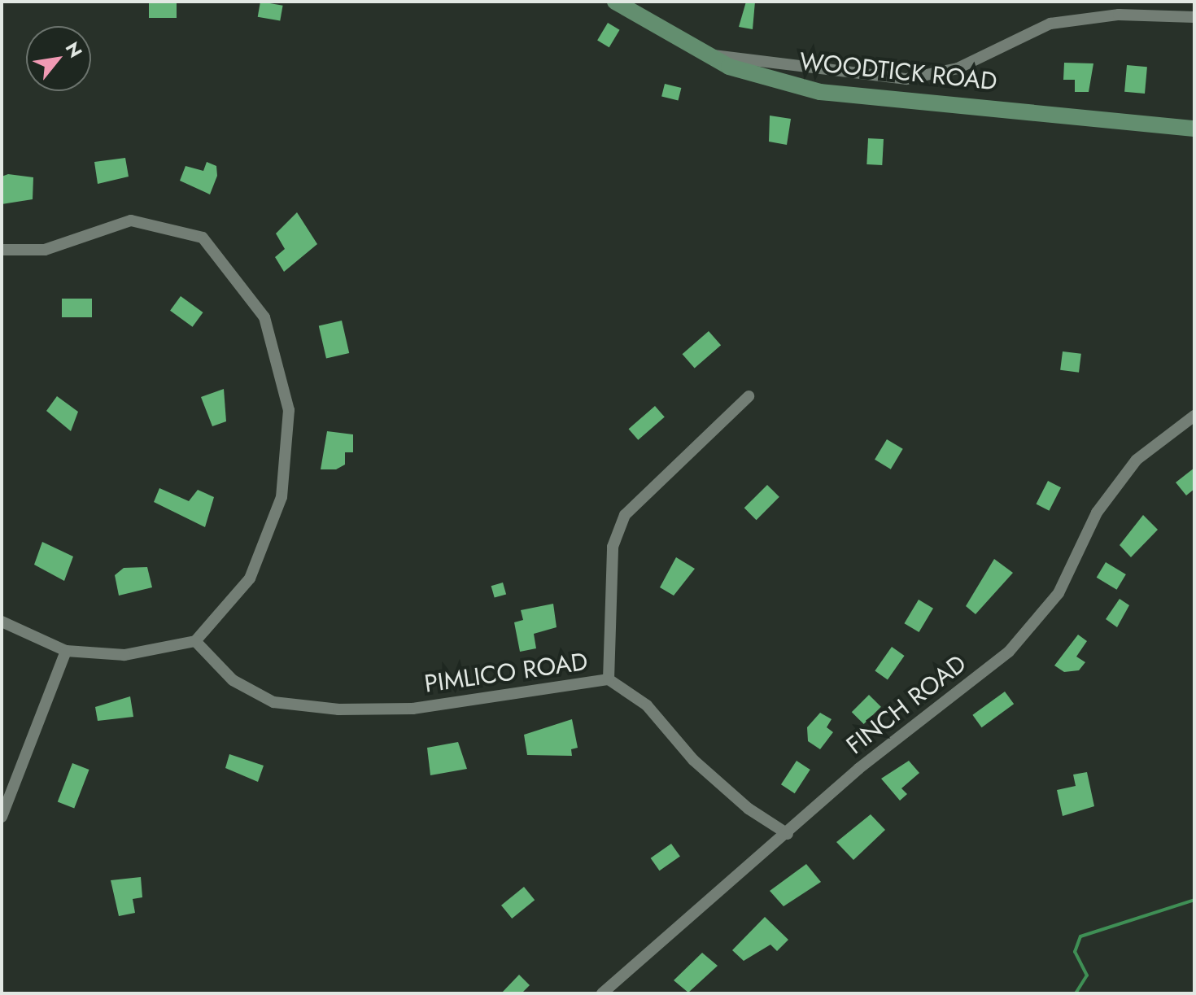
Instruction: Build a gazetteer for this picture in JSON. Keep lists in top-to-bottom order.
{
  "streets": {
    "main road": ["WOODTICK ROAD"],
    "street": ["PIMLICO ROAD", "FINCH ROAD"]
  },
  "crossings": [
    ["PIMLICO ROAD", "FINCH ROAD"]
  ],
  "north": "top right"
}
